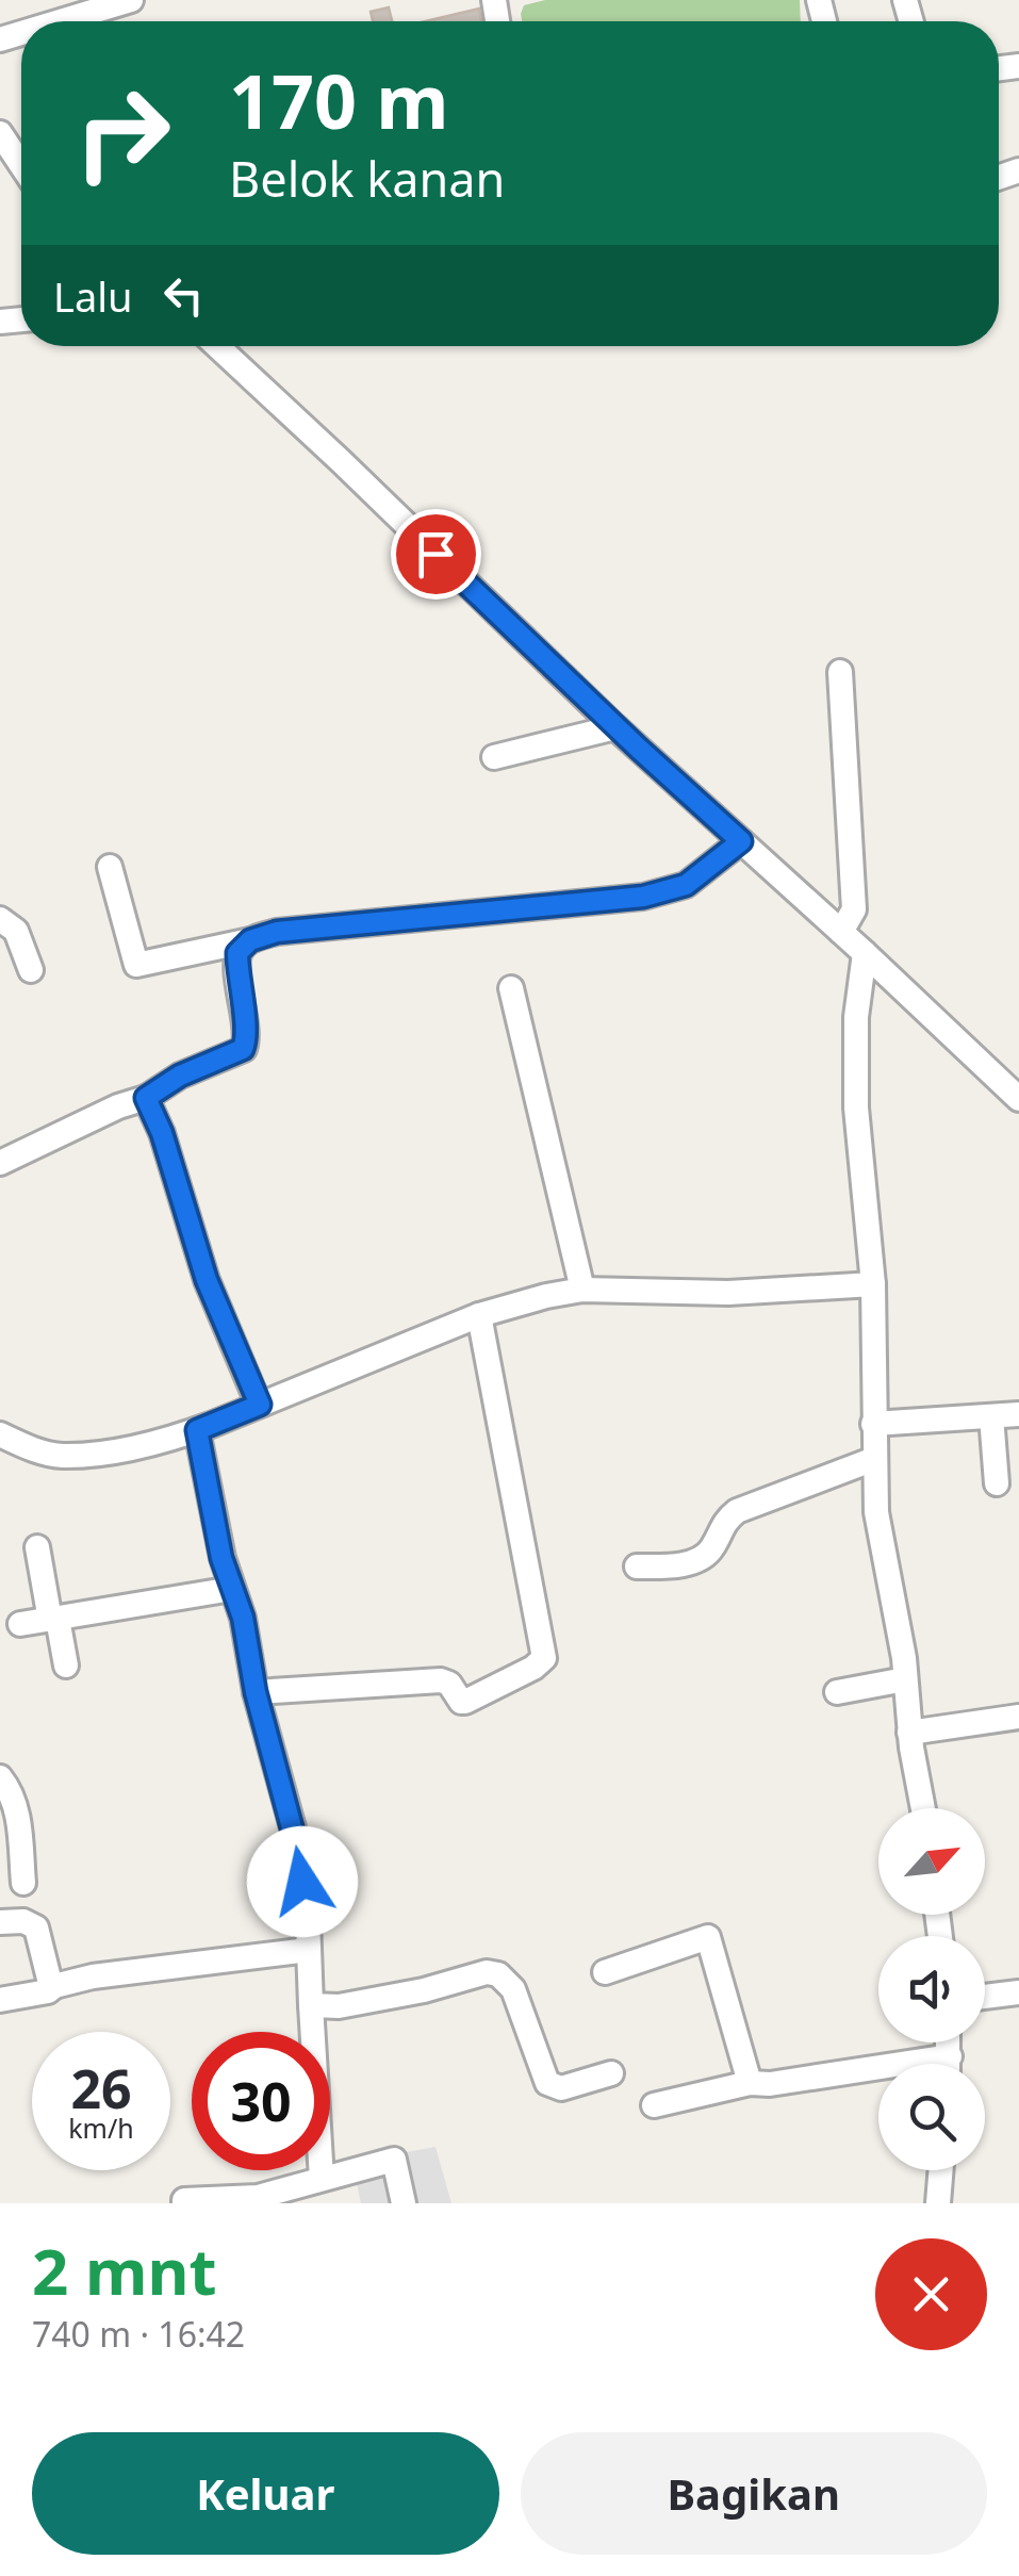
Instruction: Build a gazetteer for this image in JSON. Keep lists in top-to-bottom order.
{
  "north": "top right",
  "page": {
    "turn": ["170 m", "Belok kanan"],
    "then": "Lalu",
    "speed": "26 km/h",
    "limit": "30",
    "heading": ["2 mnt", "740 m · 16:42"],
    "buttons": ["Keluar", "Bagikan"]
  }
}
